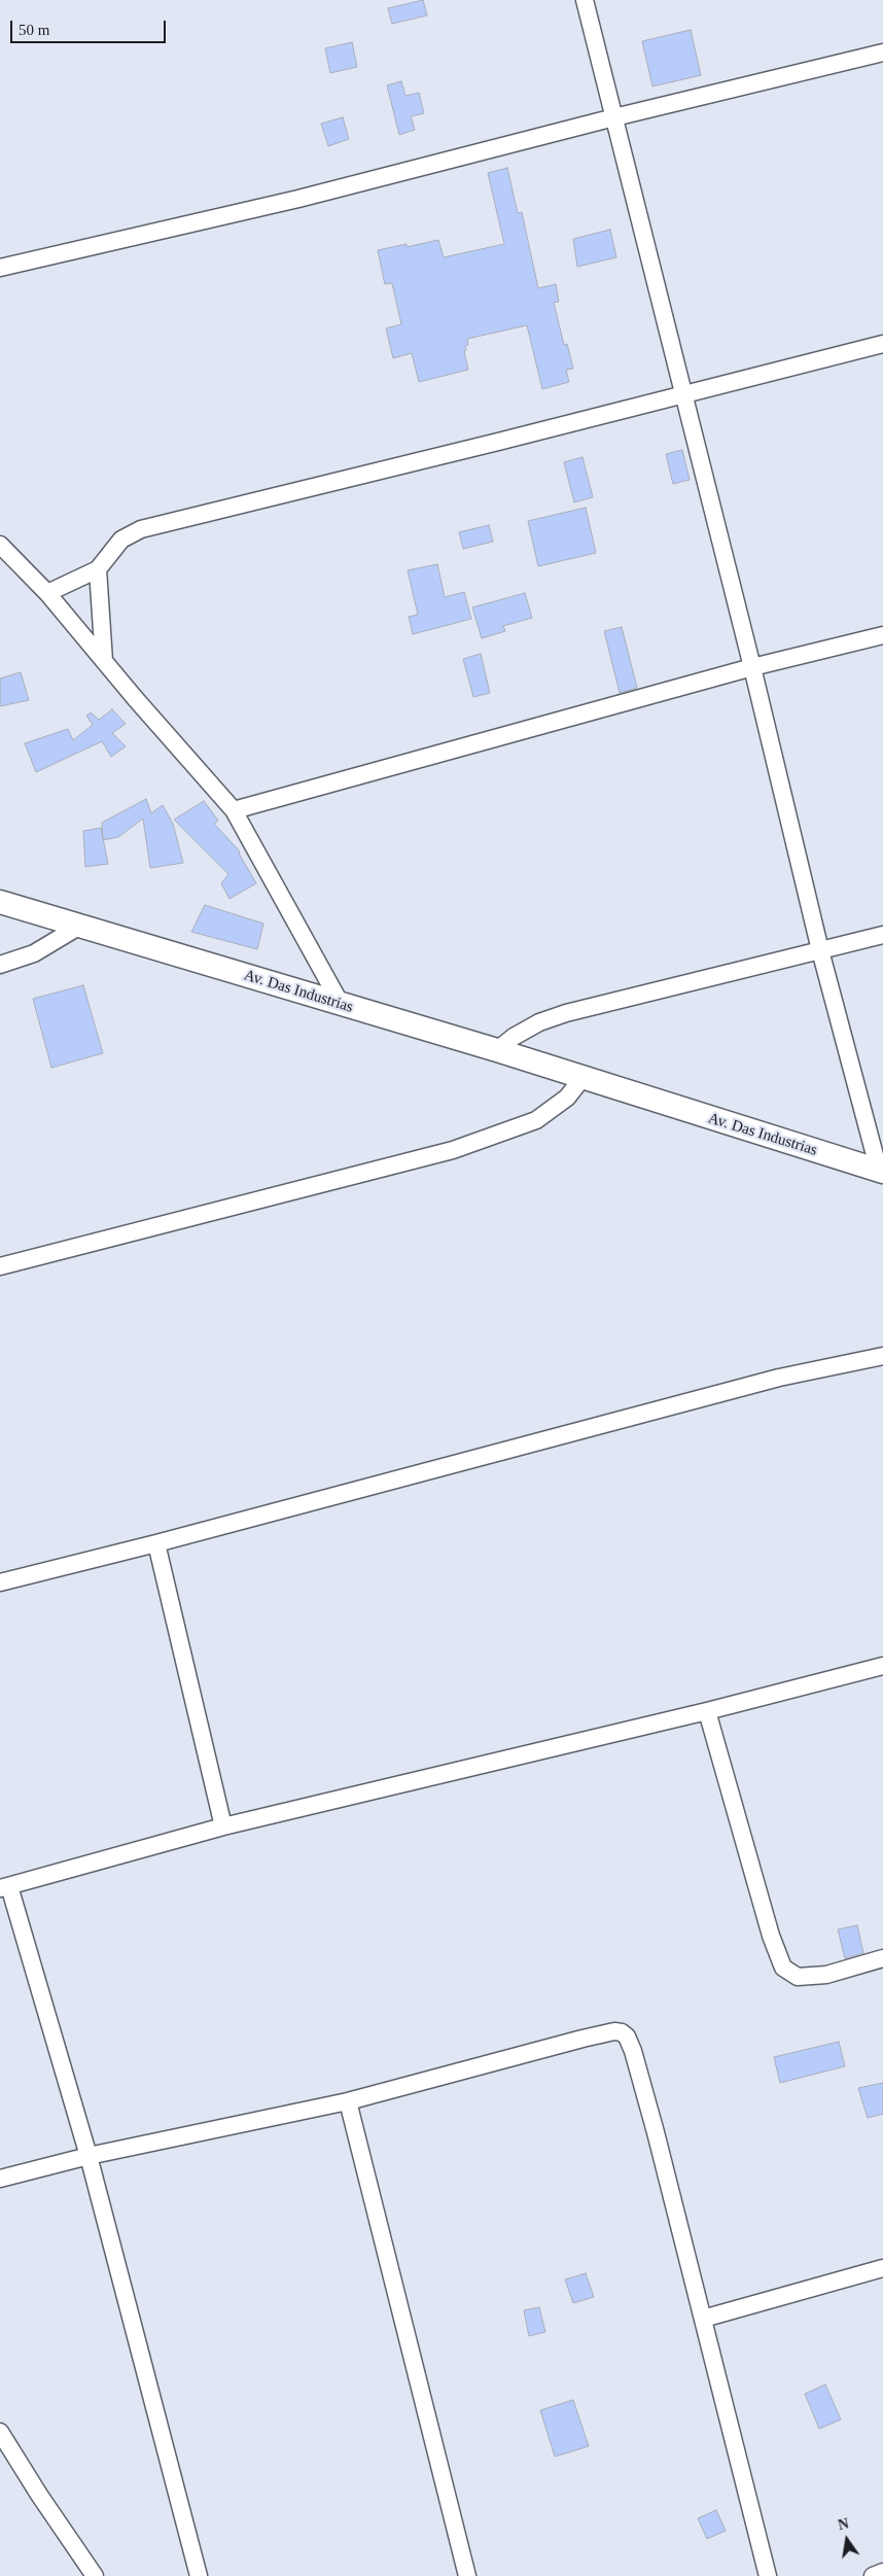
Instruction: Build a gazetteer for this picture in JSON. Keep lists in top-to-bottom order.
{
  "streets": {
    "main road": ["Av. Das Industrias"]
  },
  "scale_bar": "50 m",
  "north": "top"
}
